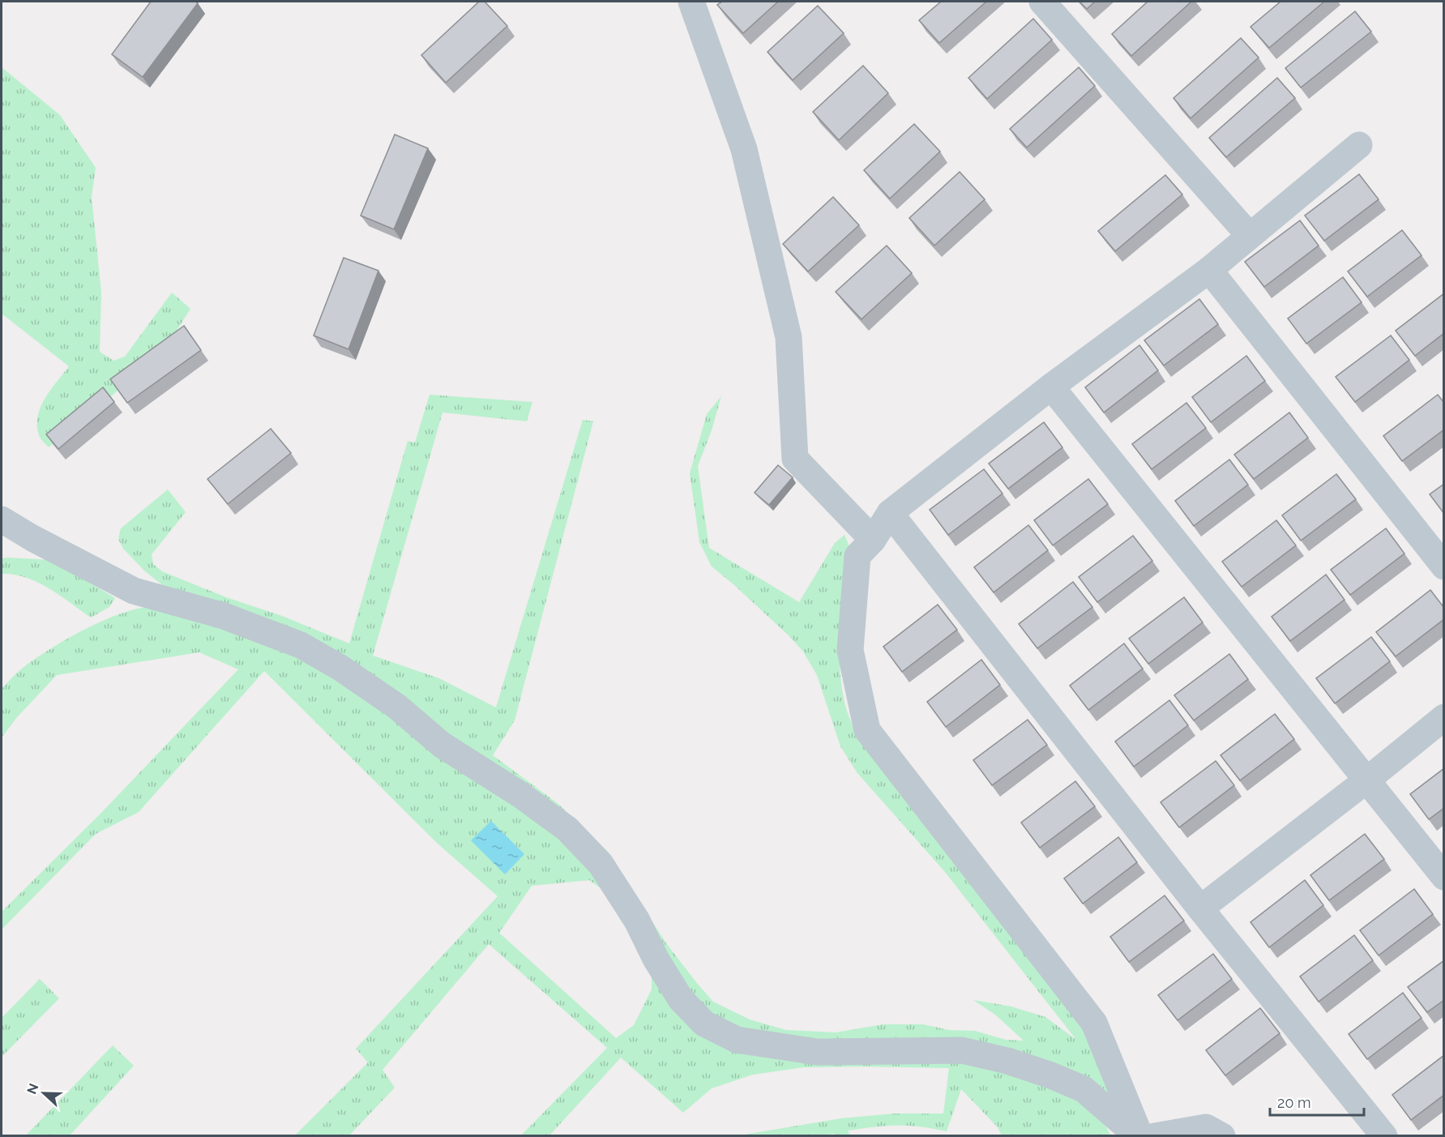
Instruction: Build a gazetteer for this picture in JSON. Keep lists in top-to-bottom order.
{
  "scale_bar": "20 m",
  "north": "left"
}
